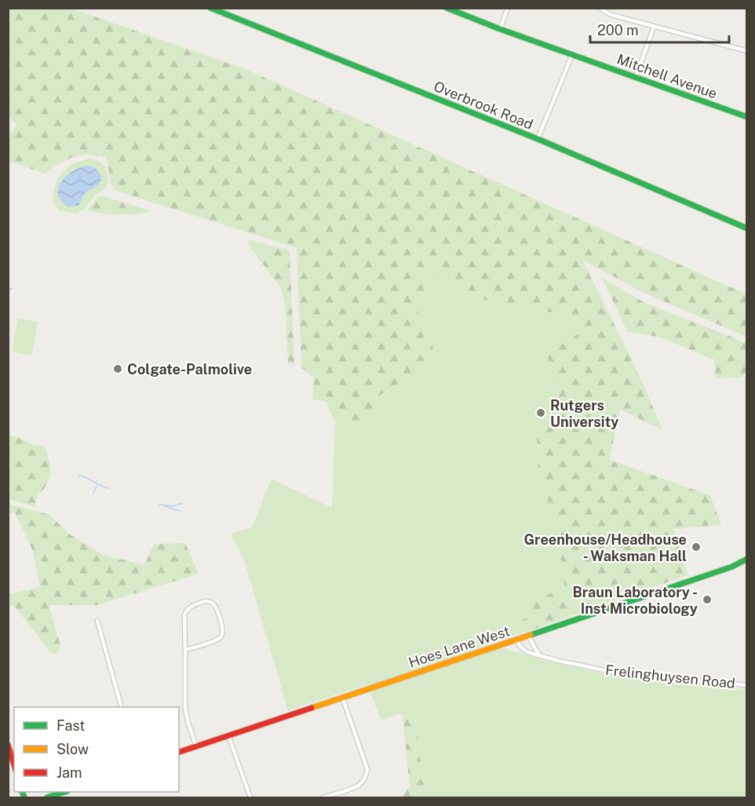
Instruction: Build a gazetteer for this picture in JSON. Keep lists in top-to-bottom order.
{
  "streets": {
    "street": [
      "Mitchell Avenue",
      "Overbrook Road",
      "Hoes Lane West",
      "Frelinghuysen Road"
    ]
  },
  "crossings": [
    ["Hoes Lane West", "Frelinghuysen Road"]
  ],
  "places": [
    "Colgate-Palmolive",
    "Rutgers University",
    "Greenhouse/Headhouse - Waksman Hall",
    "Braun Laboratory - Inst Microbiology"
  ],
  "legend": ["Fast", "Slow", "Jam"],
  "scale_bar": "200 m"
}
